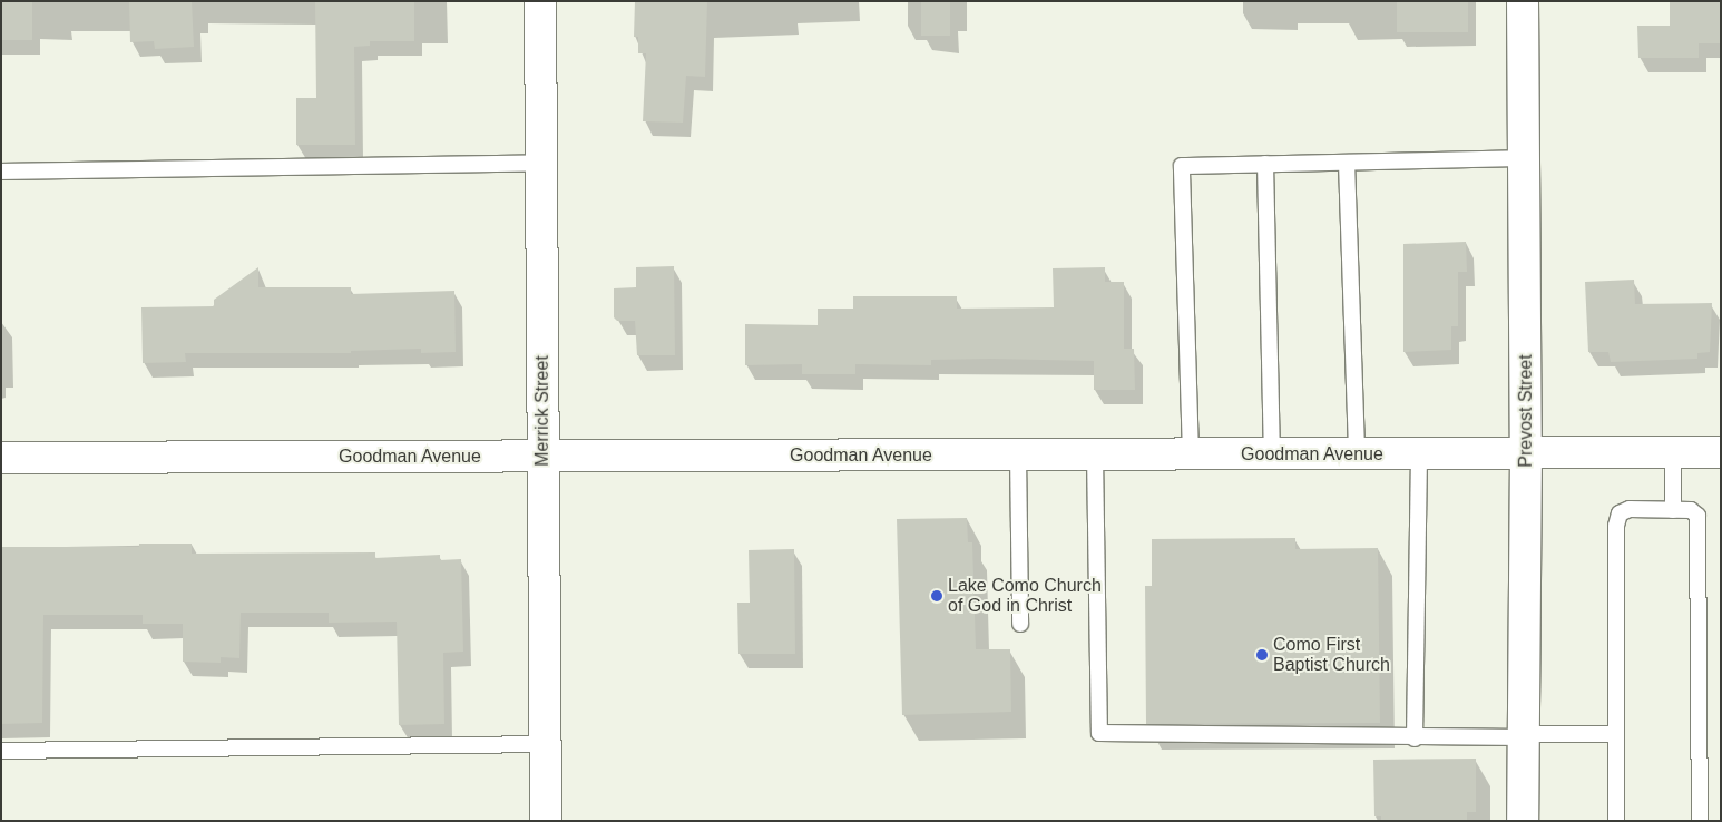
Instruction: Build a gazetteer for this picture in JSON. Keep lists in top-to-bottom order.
{
  "streets": {
    "street": ["Merrick Street", "Prevost Street", "Goodman Avenue"]
  },
  "crossings": [
    ["Merrick Street", "Goodman Avenue"],
    ["Prevost Street", "Goodman Avenue"]
  ],
  "places": ["Lake Como Church of God in Christ", "Como First Baptist Church"]
}
